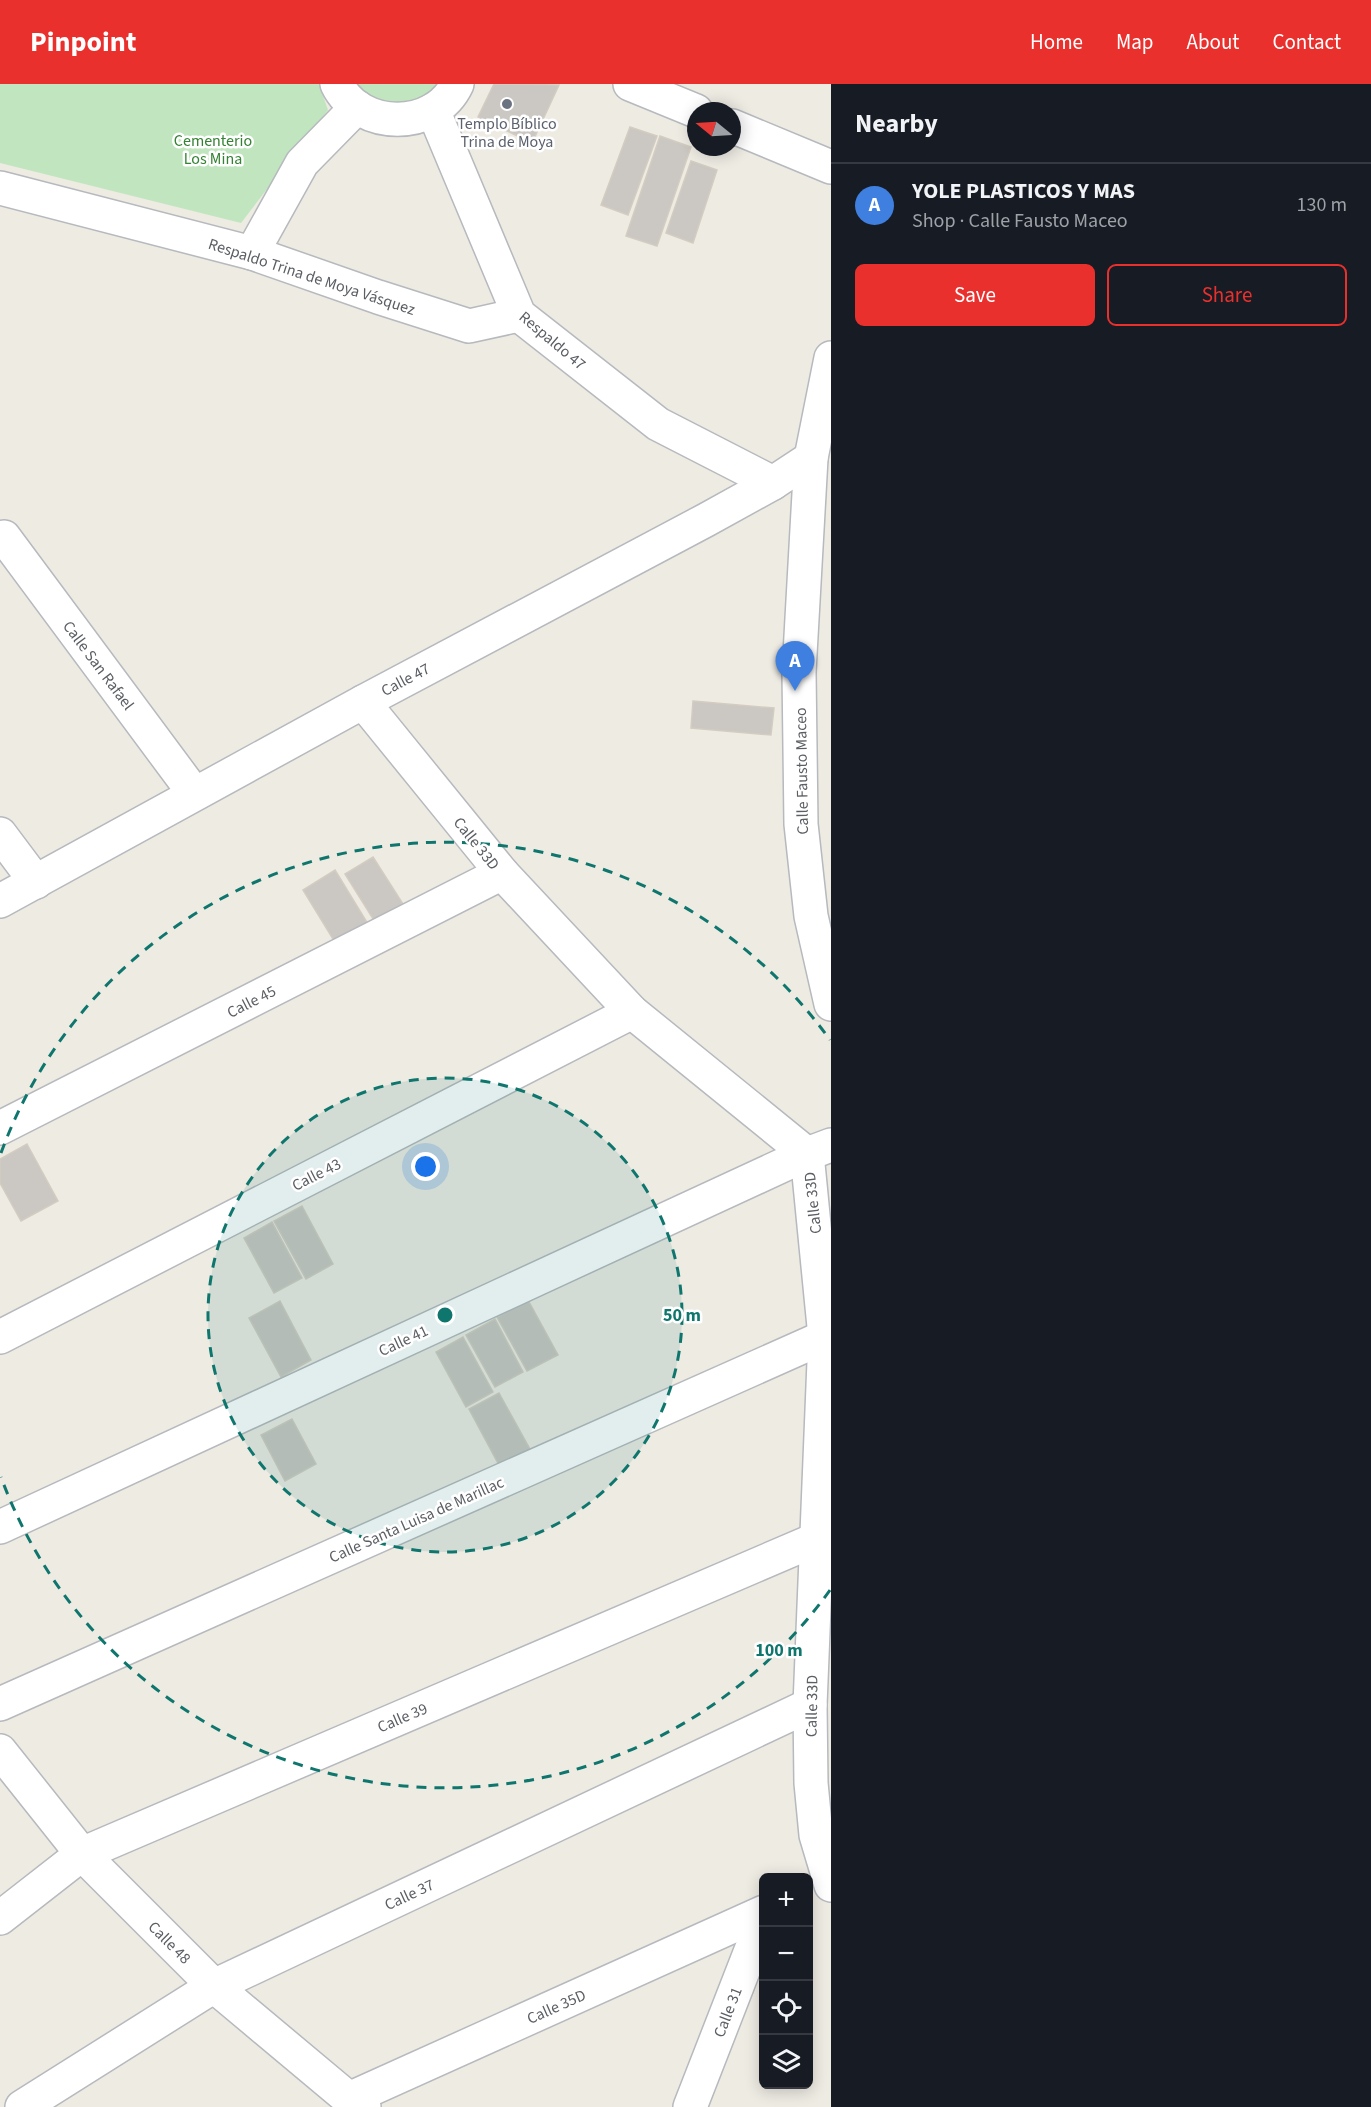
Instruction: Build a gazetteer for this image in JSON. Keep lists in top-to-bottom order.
{
  "streets": {
    "street": [
      "Respaldo Trina de Moya Vásquez",
      "Respaldo 47",
      "Calle San Rafael",
      "Calle 47",
      "Calle Fausto Maceo",
      "Calle 33D",
      "Calle 45",
      "Calle 43",
      "Calle 41",
      "Calle Santa Luisa de Marillac",
      "Calle 39",
      "Calle 37",
      "Calle 48",
      "Calle 35D",
      "Calle 31"
    ]
  },
  "crossings": [
    ["Respaldo Trina de Moya Vásquez", "Respaldo 47"],
    ["Respaldo 47", "Calle 47"],
    ["Calle San Rafael", "Calle 47"],
    ["Calle 47", "Calle Fausto Maceo"],
    ["Calle 47", "Calle 33D"],
    ["Calle 33D", "Calle 45"],
    ["Calle 33D", "Calle 43"],
    ["Calle 33D", "Calle 41"],
    ["Calle 33D", "Calle Santa Luisa de Marillac"],
    ["Calle 33D", "Calle 39"],
    ["Calle 33D", "Calle 37"],
    ["Calle 39", "Calle 48"],
    ["Calle 37", "Calle 48"],
    ["Calle 48", "Calle 35D"]
  ],
  "parks": ["Cementerio Los Mina"],
  "places": ["Templo Bíblico Trina de Moya"],
  "north": "left",
  "page": {
    "header": "Pinpoint",
    "nav": [
      "Home",
      "Map",
      "About",
      "Contact"
    ],
    "heading": "Nearby",
    "list": [
      {
        "mark": "A",
        "name": "YOLE PLASTICOS Y MAS",
        "note": "Shop · Calle Fausto Maceo",
        "value": "130 m"
      }
    ],
    "buttons": ["Save", "Share"],
    "pins": "A",
    "map_buttons": ["+", "−"]
  },
  "rings": ["50 m", "100 m"]
}
